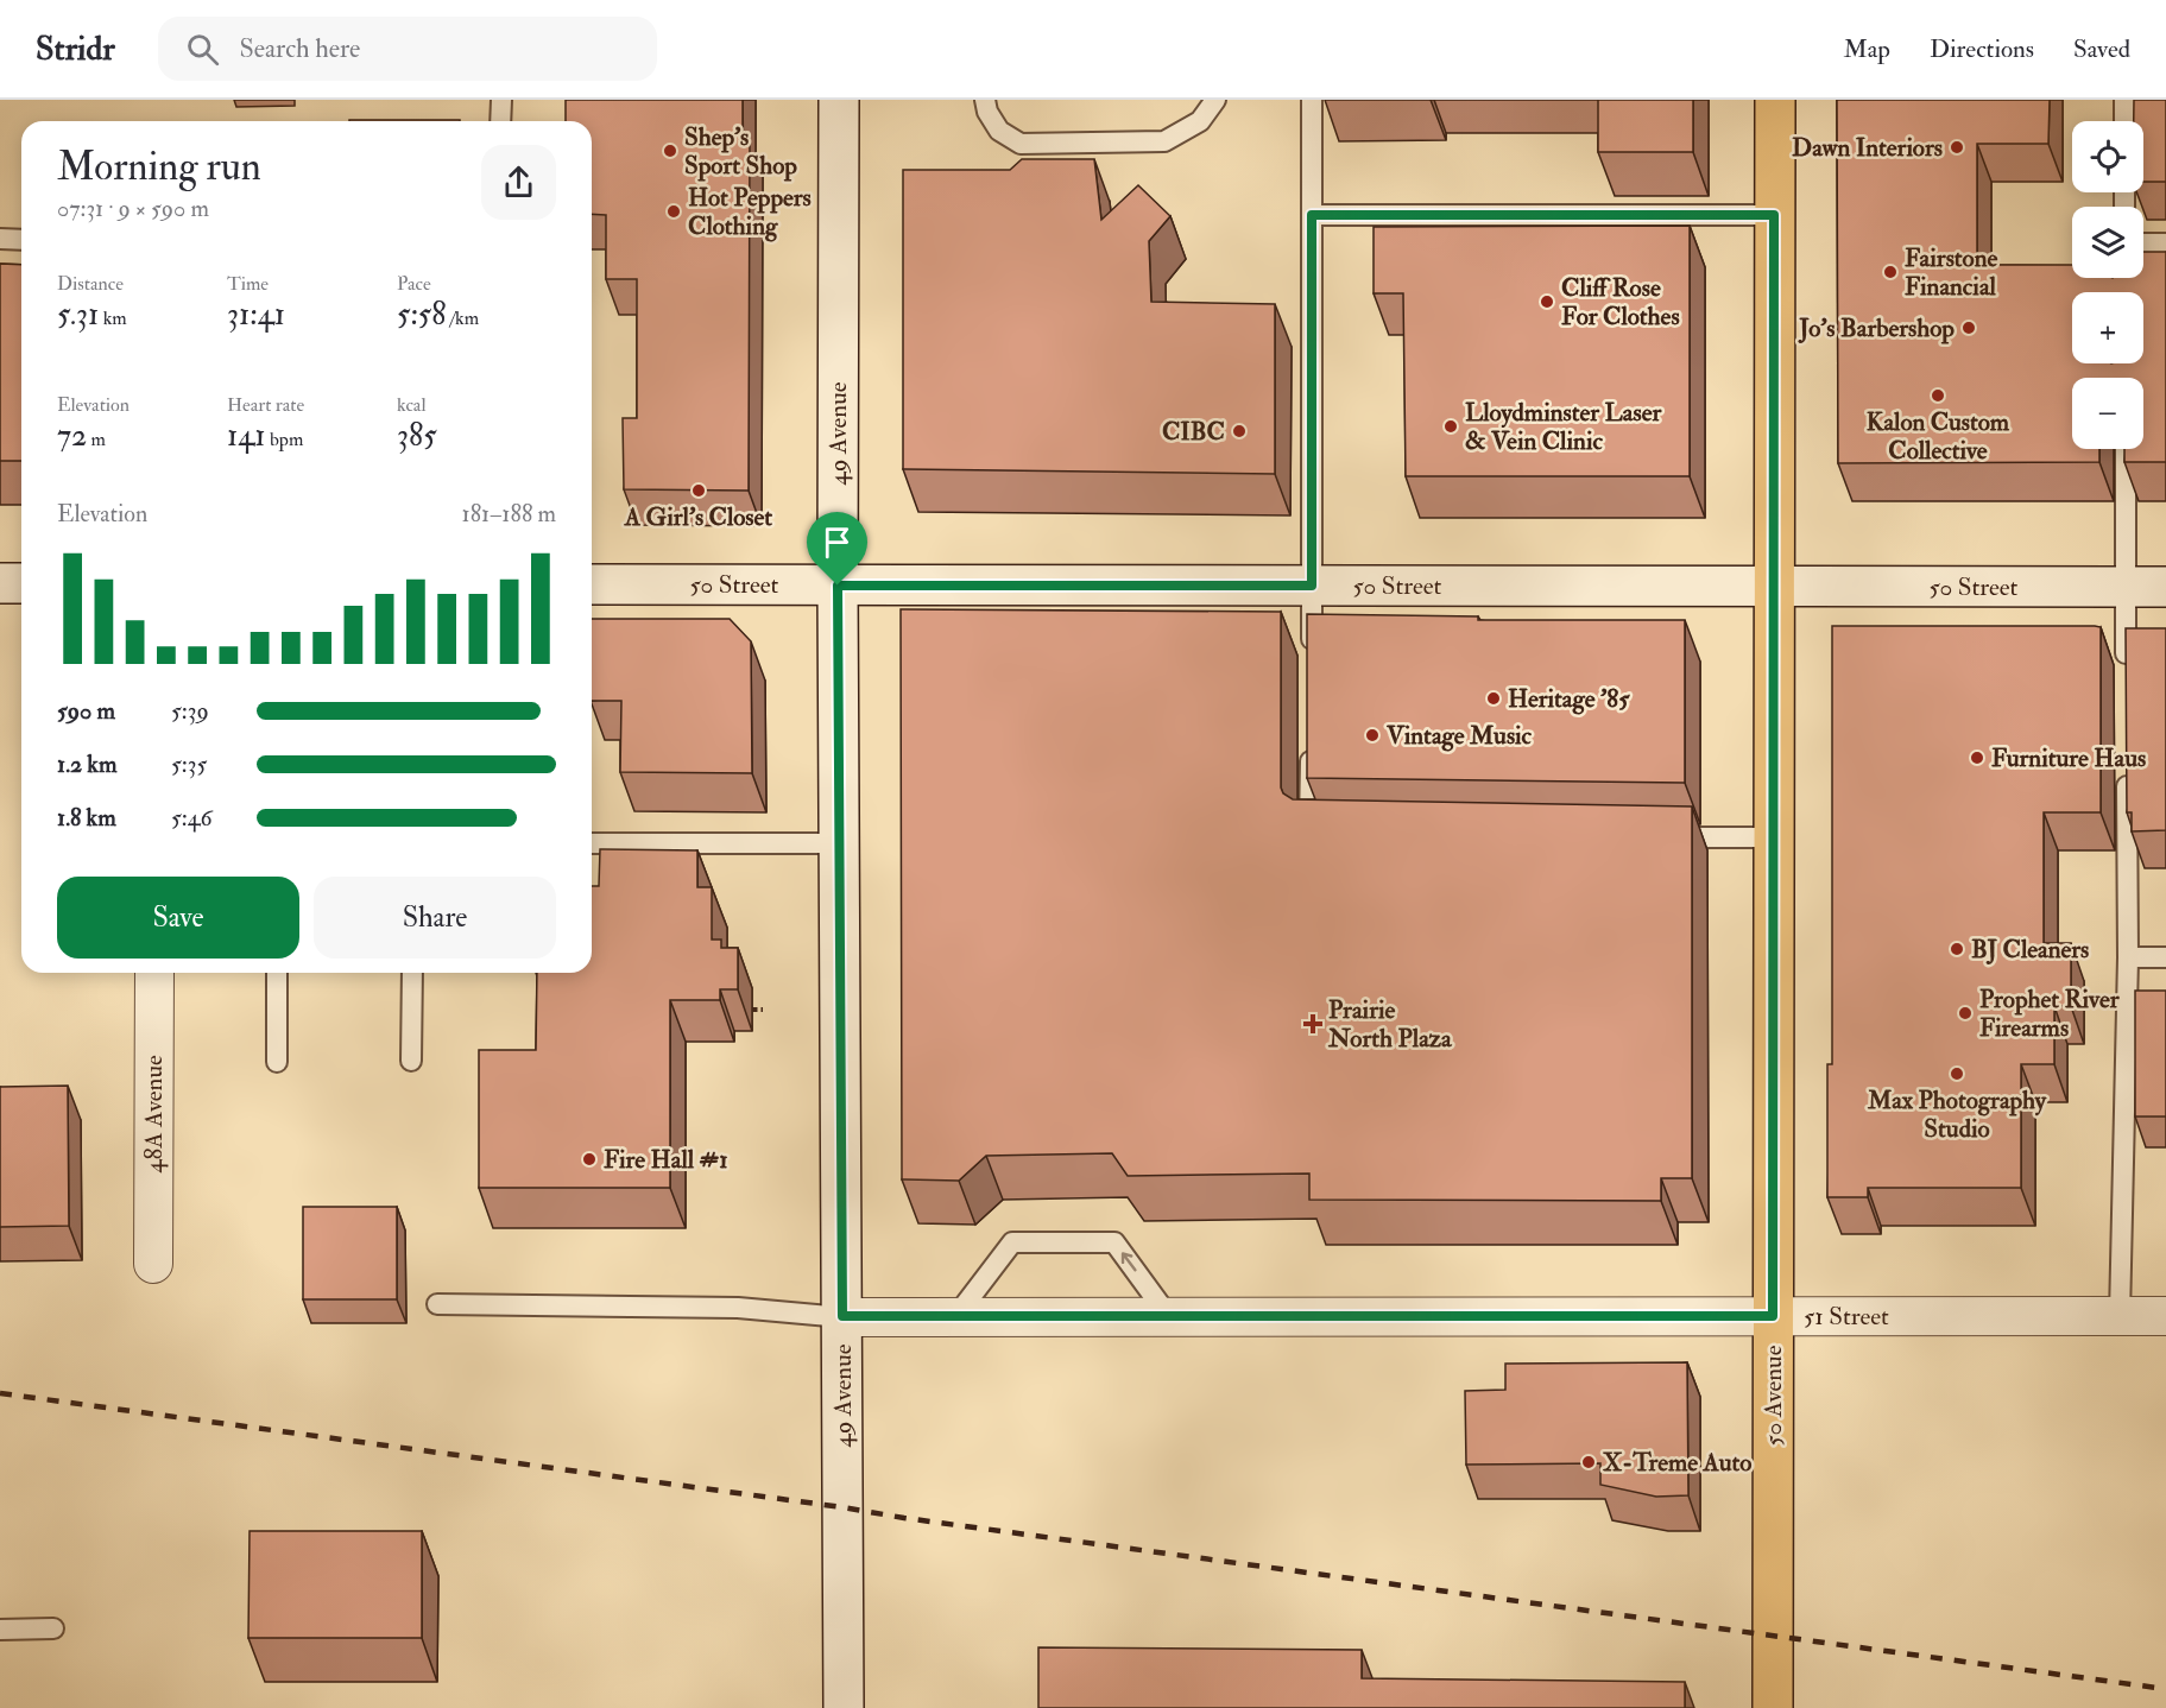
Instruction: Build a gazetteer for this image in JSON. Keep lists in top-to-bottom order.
{
  "streets": {
    "main road": ["50 Avenue"],
    "street": [
      "49 Avenue",
      "50 Street",
      "48A Avenue",
      "51 Street"
    ]
  },
  "crossings": [
    ["49 Avenue", "50 Street"],
    ["49 Avenue", "51 Street"],
    ["50 Street", "50 Avenue"],
    ["51 Street", "50 Avenue"]
  ],
  "places": {
    "other": [
      "Dawn Interiors",
      "Shep's Sport Shop",
      "Hot Peppers Clothing",
      "Fairstone Financial",
      "Cliff Rose For Clothes",
      "Jo's Barbershop",
      "Kalon Custom Collective",
      "Lloydminster Laser & Vein Clinic",
      "CIBC",
      "A Girl's Closet",
      "Heritage ’85",
      "Vintage Music",
      "Furniture Haus",
      "BJ Cleaners",
      "Prophet River Firearms",
      "Max Photography Studio",
      "Fire Hall #1",
      "X-Treme Auto"
    ],
    "health": ["Prairie North Plaza"]
  },
  "page": {
    "header": "Stridr",
    "search": "Search here",
    "nav": ["Map", "Directions", "Saved"],
    "map_buttons": ["+", "−"],
    "heading": ["Morning run", "07:31 · 9 × 590 m"],
    "stats": [
      ["Distance", "5.31 km"],
      ["Time", "31:41"],
      ["Pace", "5:58 /km"],
      ["Elevation", "72 m"],
      ["Heart rate", "141 bpm"],
      ["kcal", "385"]
    ],
    "chart": ["Elevation", "181–188 m"],
    "list": [
      {
        "name": "590 m",
        "note": "5:39"
      },
      {
        "name": "1.2 km",
        "note": "5:35"
      },
      {
        "name": "1.8 km",
        "note": "5:46"
      }
    ],
    "buttons": ["Save", "Share"]
  }
}
